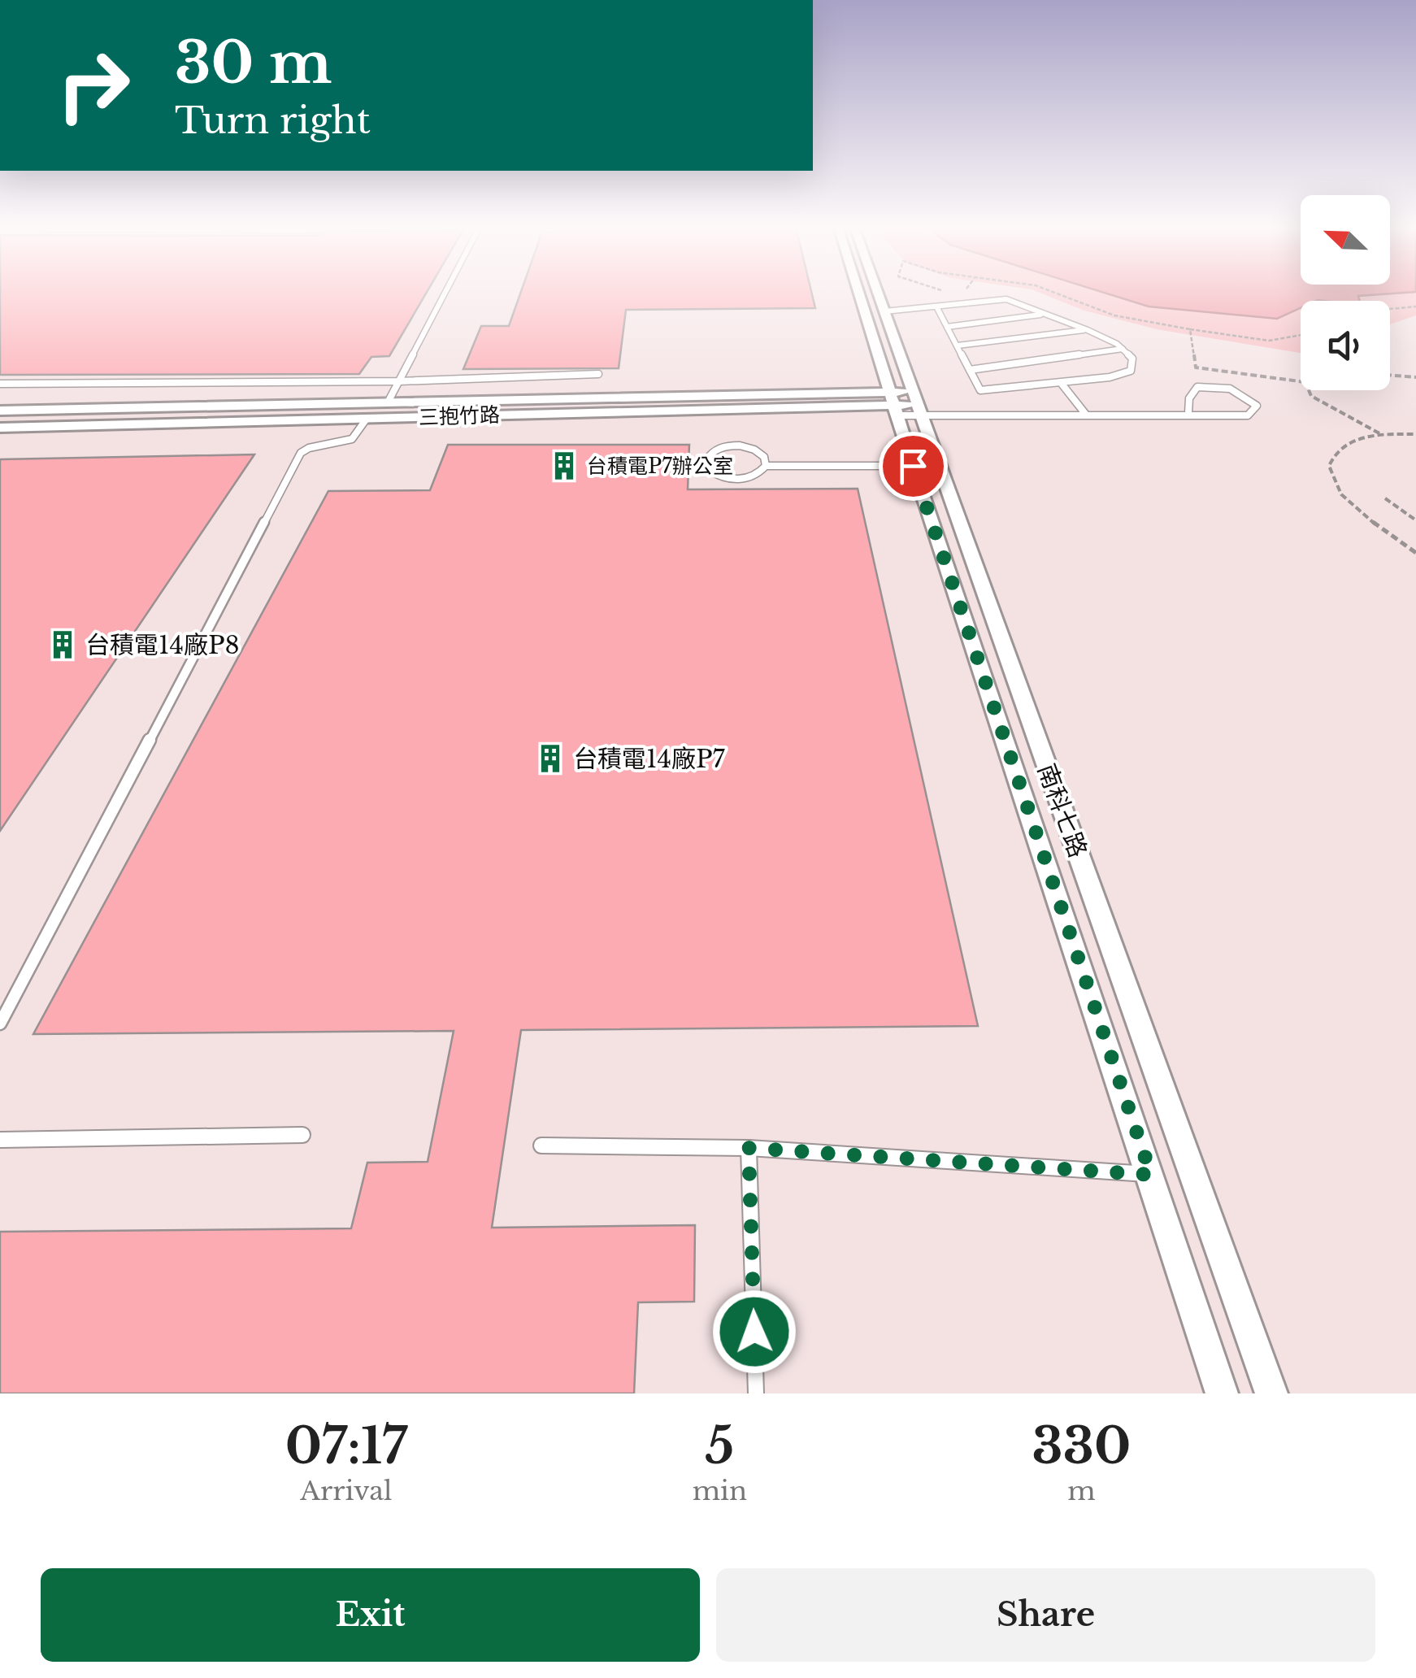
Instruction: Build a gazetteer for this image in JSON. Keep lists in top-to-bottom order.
{
  "streets": {
    "street": ["三抱竹路", "南科七路"]
  },
  "crossings": [
    ["三抱竹路", "南科七路"]
  ],
  "places": {
    "building": ["台積電P7辦公室", "台積電14廠P8", "台積電14廠P7"]
  },
  "north": "top left",
  "page": {
    "turn": ["30 m", "Turn right"],
    "eta": [
      "07:17",
      "Arrival",
      "5",
      "min",
      "330",
      "m"
    ],
    "buttons": ["Exit", "Share"]
  }
}
